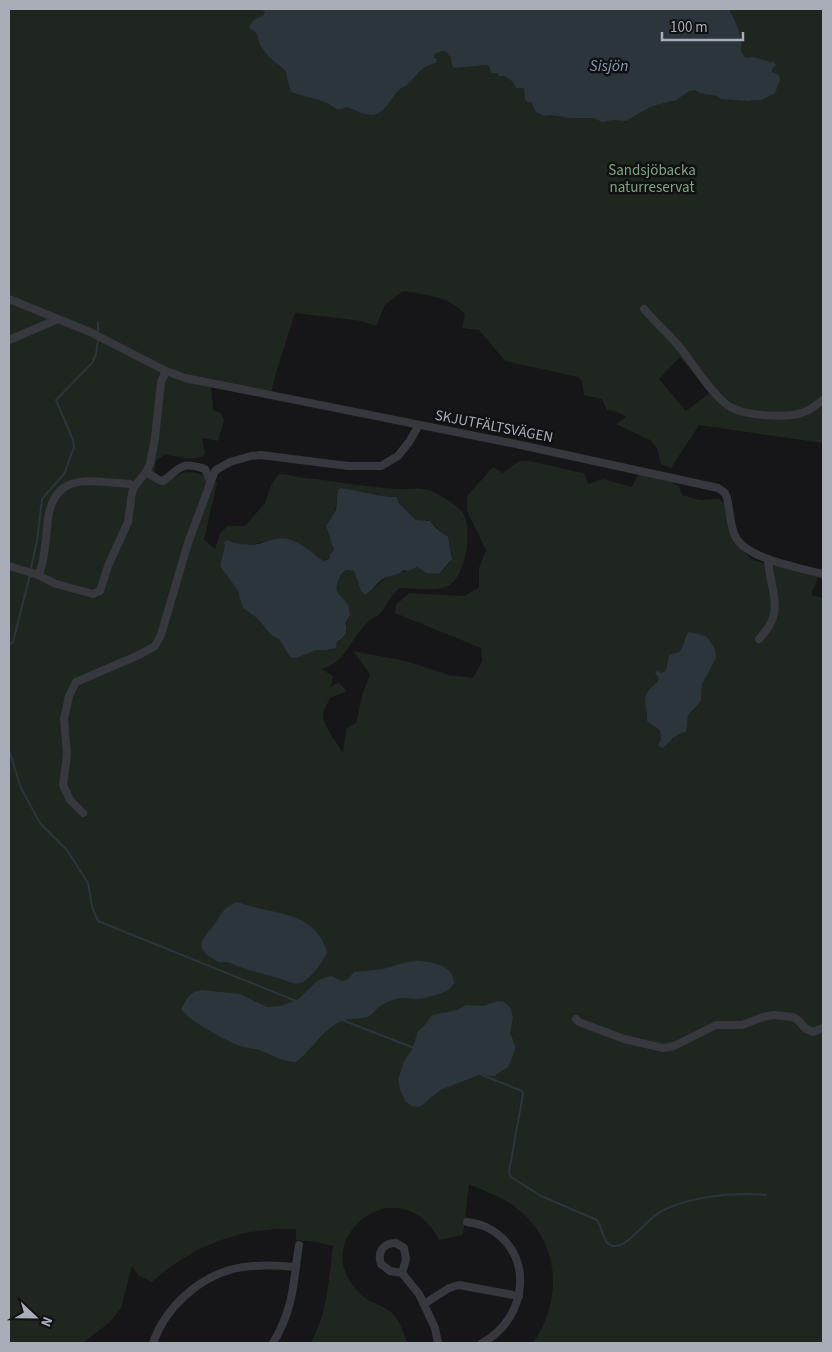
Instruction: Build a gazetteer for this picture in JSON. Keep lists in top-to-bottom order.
{
  "streets": {
    "street": ["SKJUTFÄLTSVÄGEN"]
  },
  "water": ["Sisjön"],
  "parks": ["Sandsjöbacka naturreservat"],
  "scale_bar": "100 m",
  "north": "right"
}
